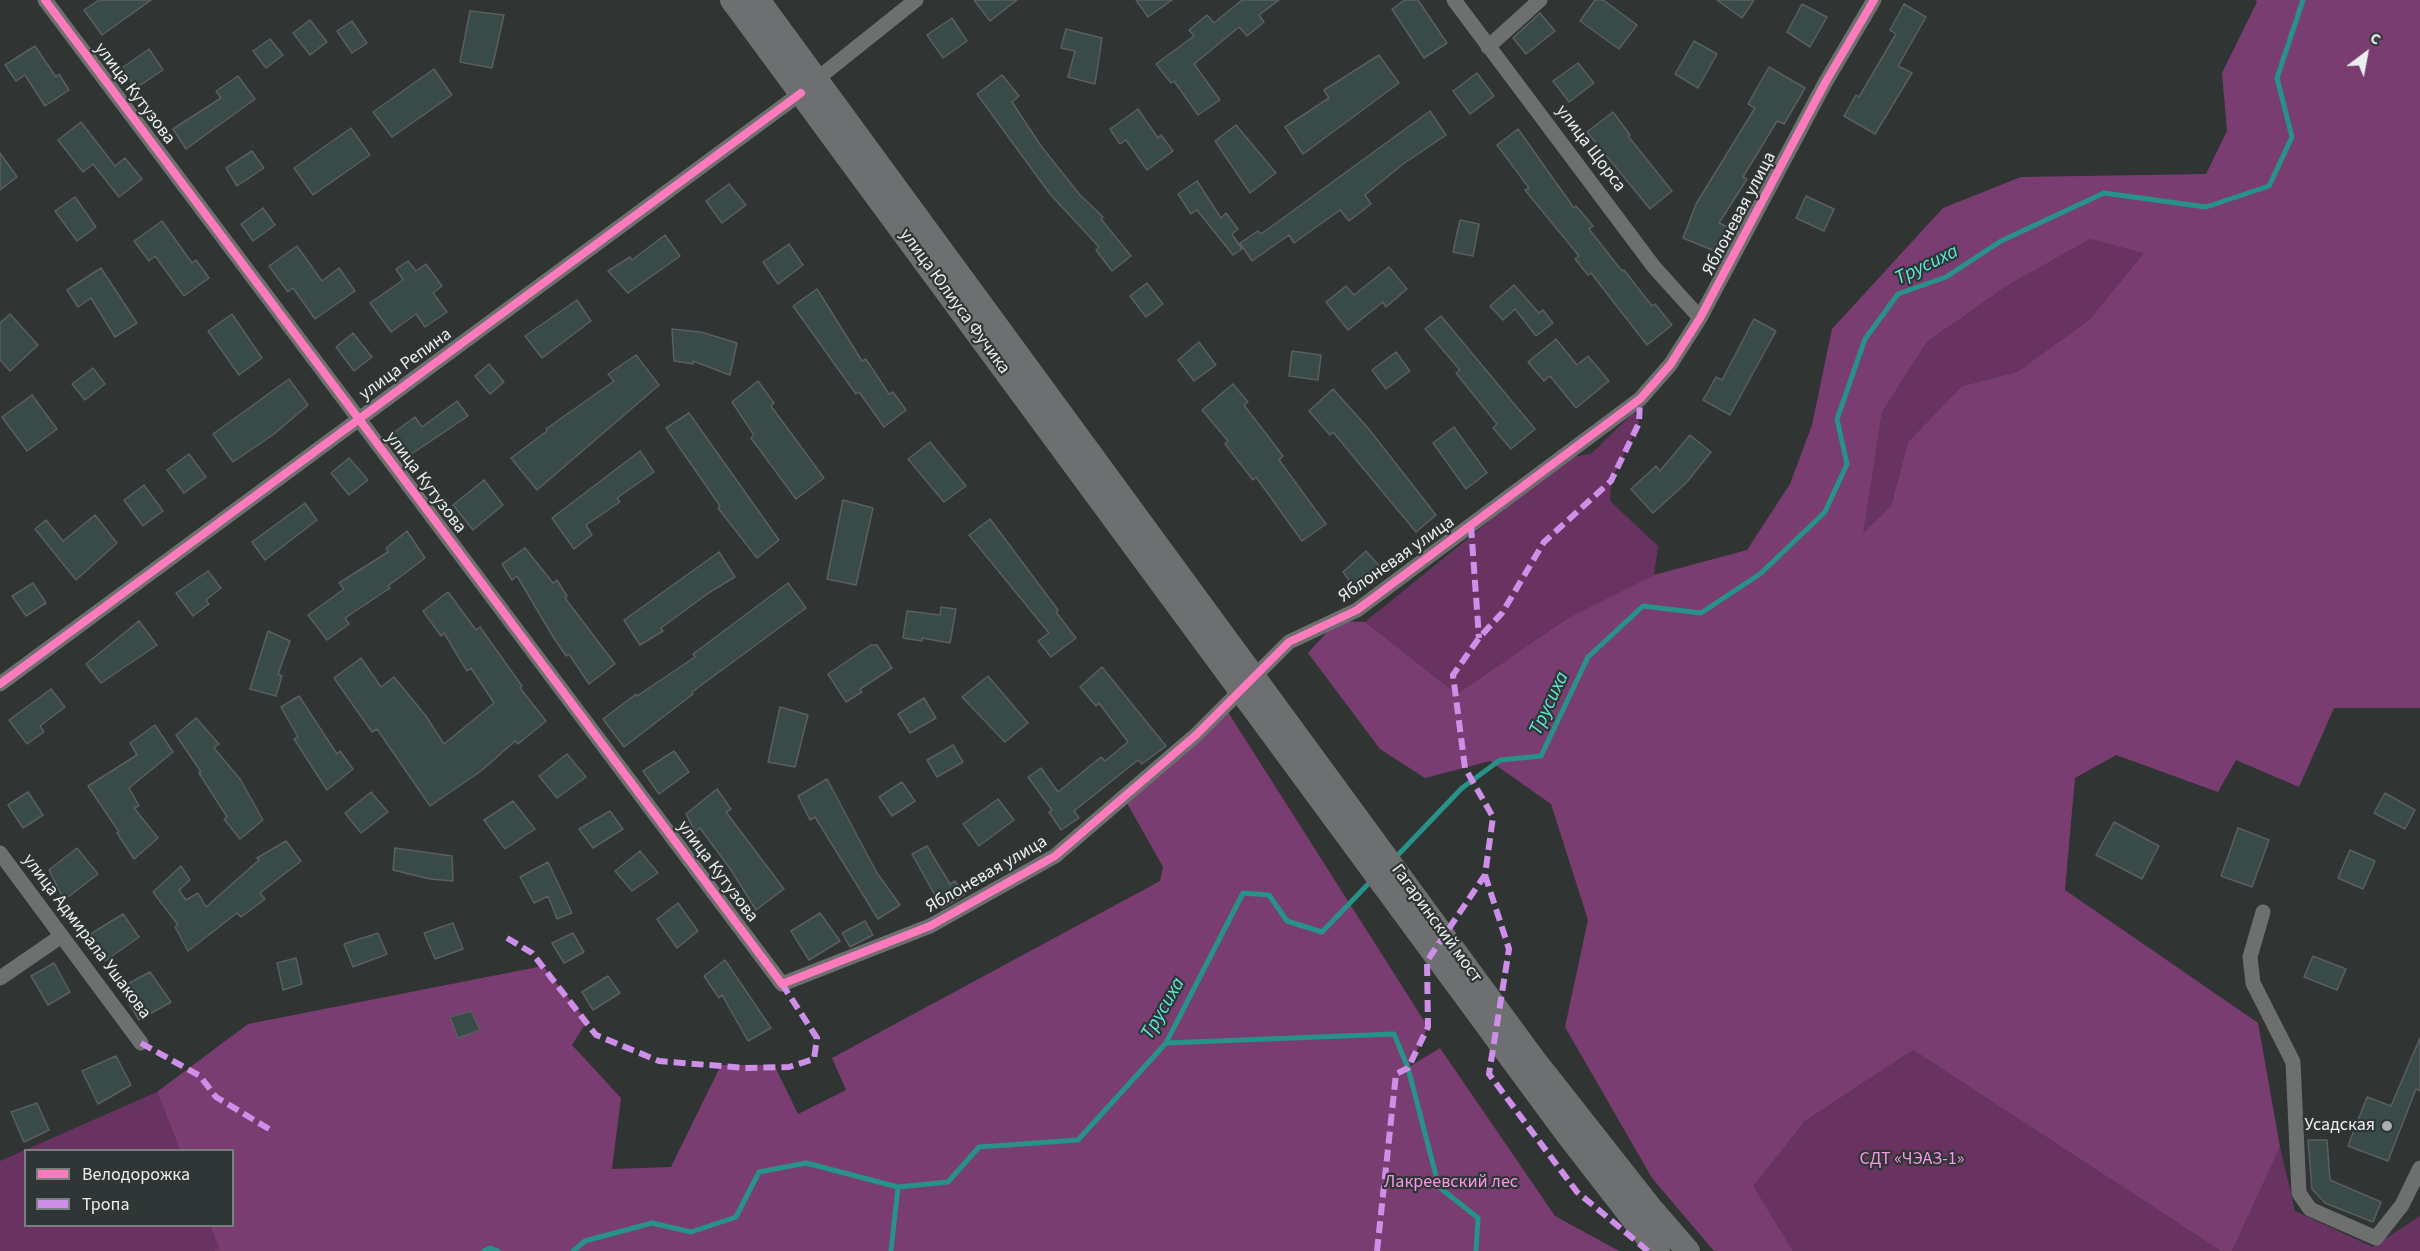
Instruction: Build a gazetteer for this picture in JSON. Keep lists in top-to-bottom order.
{
  "streets": {
    "main road": ["улица Юлиуса Фучика", "Гагаринский мост"],
    "street": [
      "улица Кутузова",
      "улица Щорса",
      "Яблоневая улица",
      "улица Репина",
      "улица Адмирала Ушакова"
    ]
  },
  "crossings": [
    ["улица Кутузова", "Яблоневая улица"],
    ["улица Кутузова", "улица Репина"],
    ["улица Щорса", "Яблоневая улица"],
    ["улица Юлиуса Фучика", "улица Репина"],
    ["улица Юлиуса Фучика", "Гагаринский мост"]
  ],
  "water": ["Трусиха"],
  "parks": ["СДТ «ЧЭАЗ-1»", "Лакреевский лес"],
  "places": ["Усадская"],
  "legend": ["Велодорожка", "Тропа"],
  "north": "top right"
}
